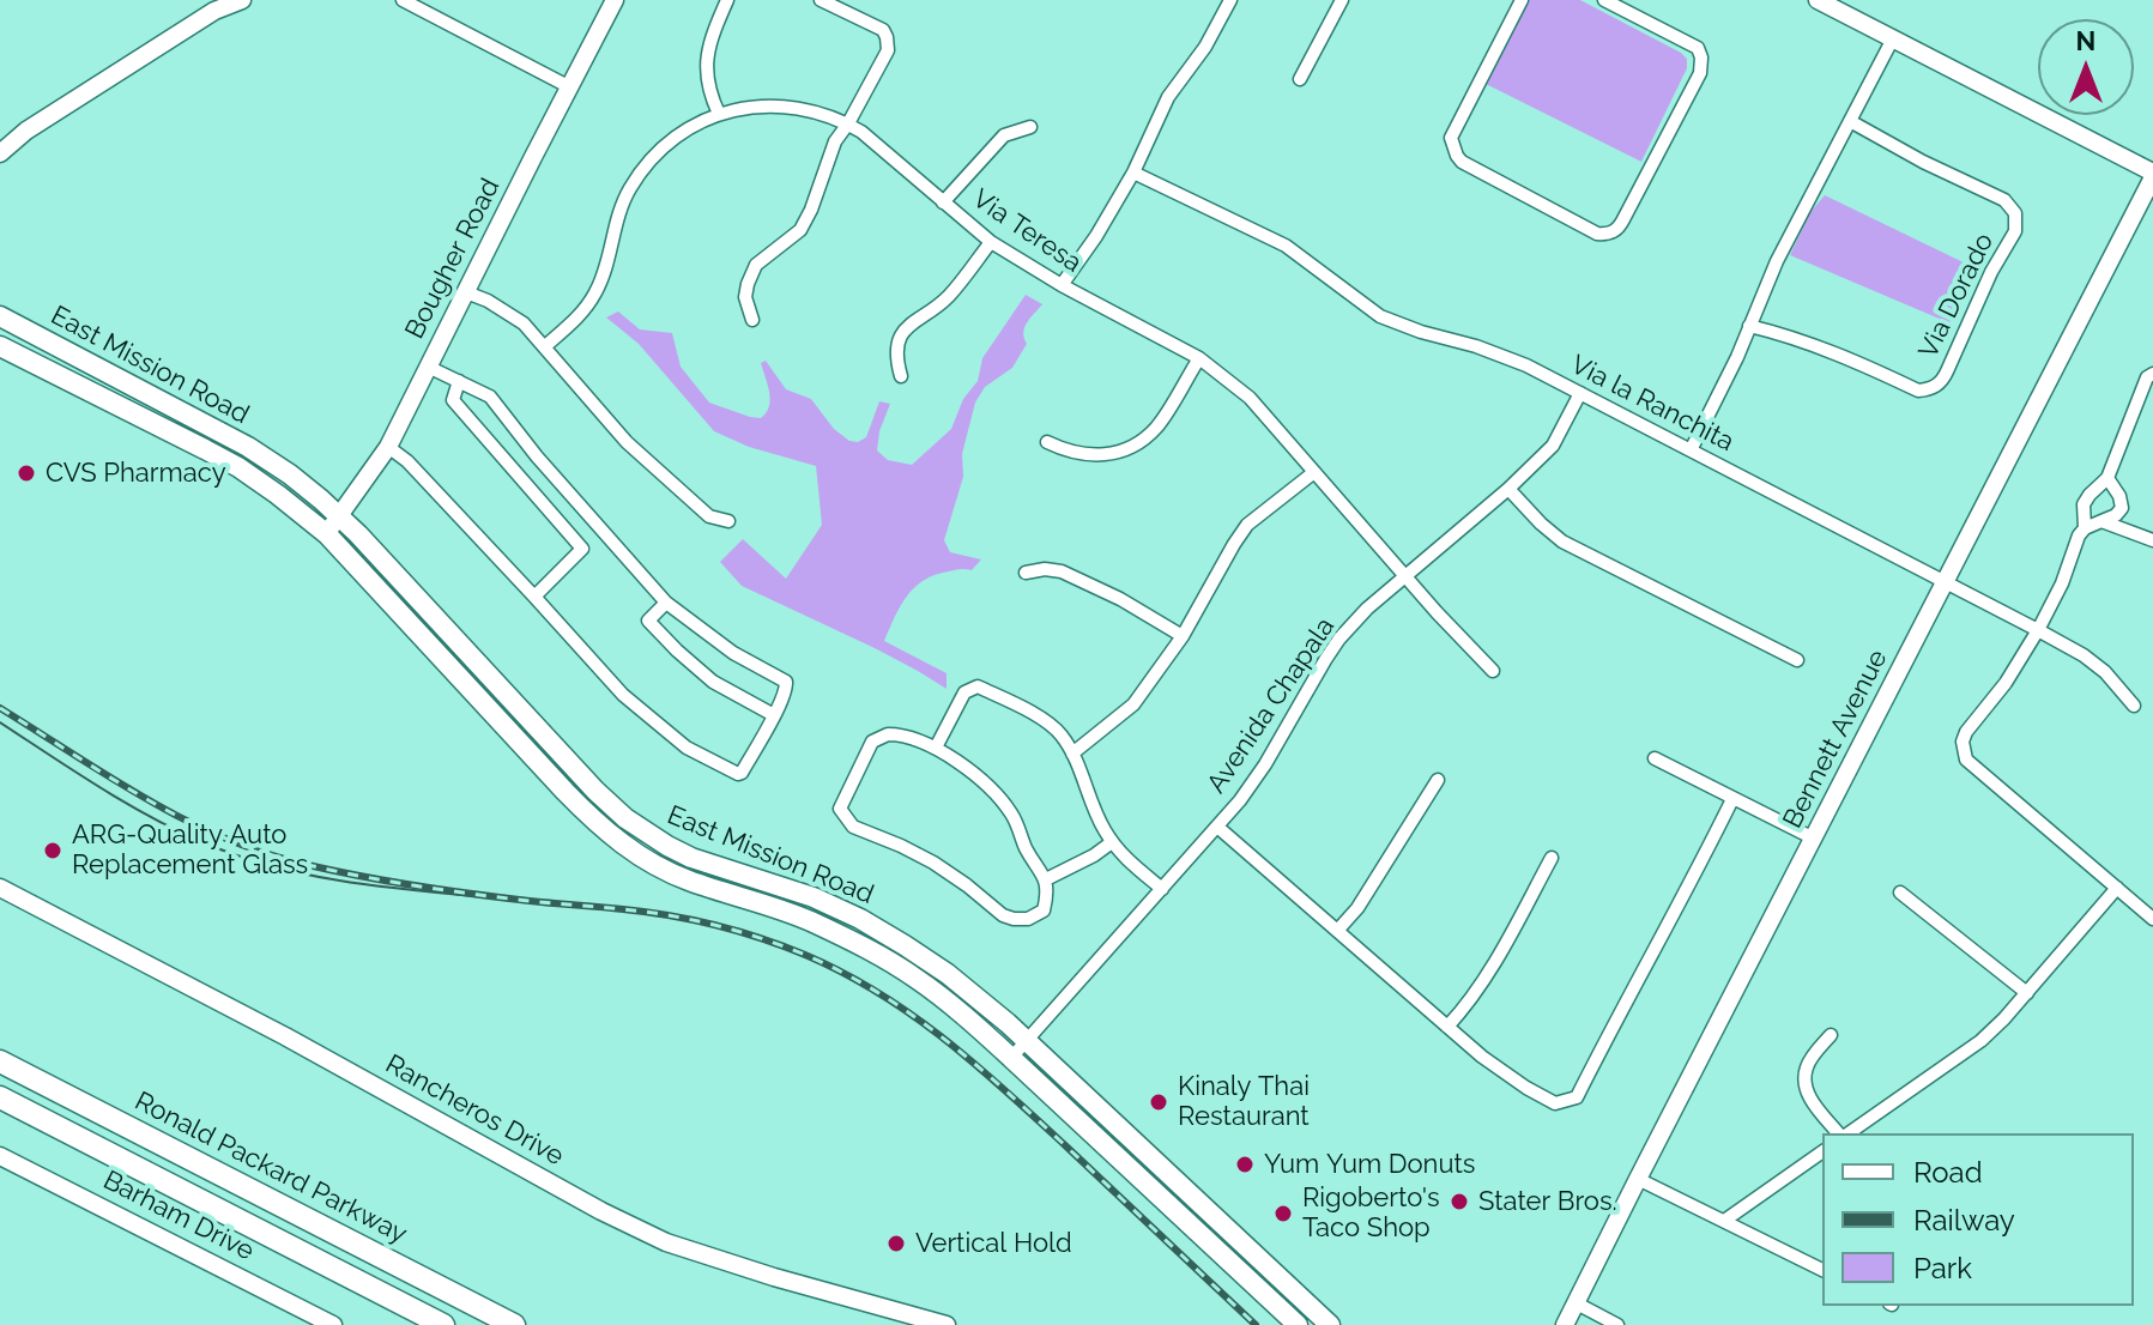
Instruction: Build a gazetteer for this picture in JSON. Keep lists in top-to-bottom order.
{
  "streets": {
    "highway": ["Ronald Packard Parkway"],
    "main road": ["East Mission Road"],
    "street": [
      "Via Teresa",
      "Bougher Road",
      "Via Dorado",
      "Via la Ranchita",
      "Avenida Chapala",
      "Bennett Avenue",
      "Rancheros Drive",
      "Barham Drive"
    ]
  },
  "crossings": [
    ["Via Teresa", "Avenida Chapala"],
    ["Bougher Road", "East Mission Road"],
    ["East Mission Road", "Avenida Chapala"],
    ["Via la Ranchita", "Avenida Chapala"],
    ["Via la Ranchita", "Bennett Avenue"]
  ],
  "places": [
    "CVS Pharmacy",
    "ARG-Quality Auto Replacement Glass",
    "Kinaly Thai Restaurant",
    "Yum Yum Donuts",
    "Stater Bros.",
    "Rigoberto's Taco Shop",
    "Vertical Hold"
  ],
  "legend": ["Road", "Railway", "Park"],
  "north": "top"
}
